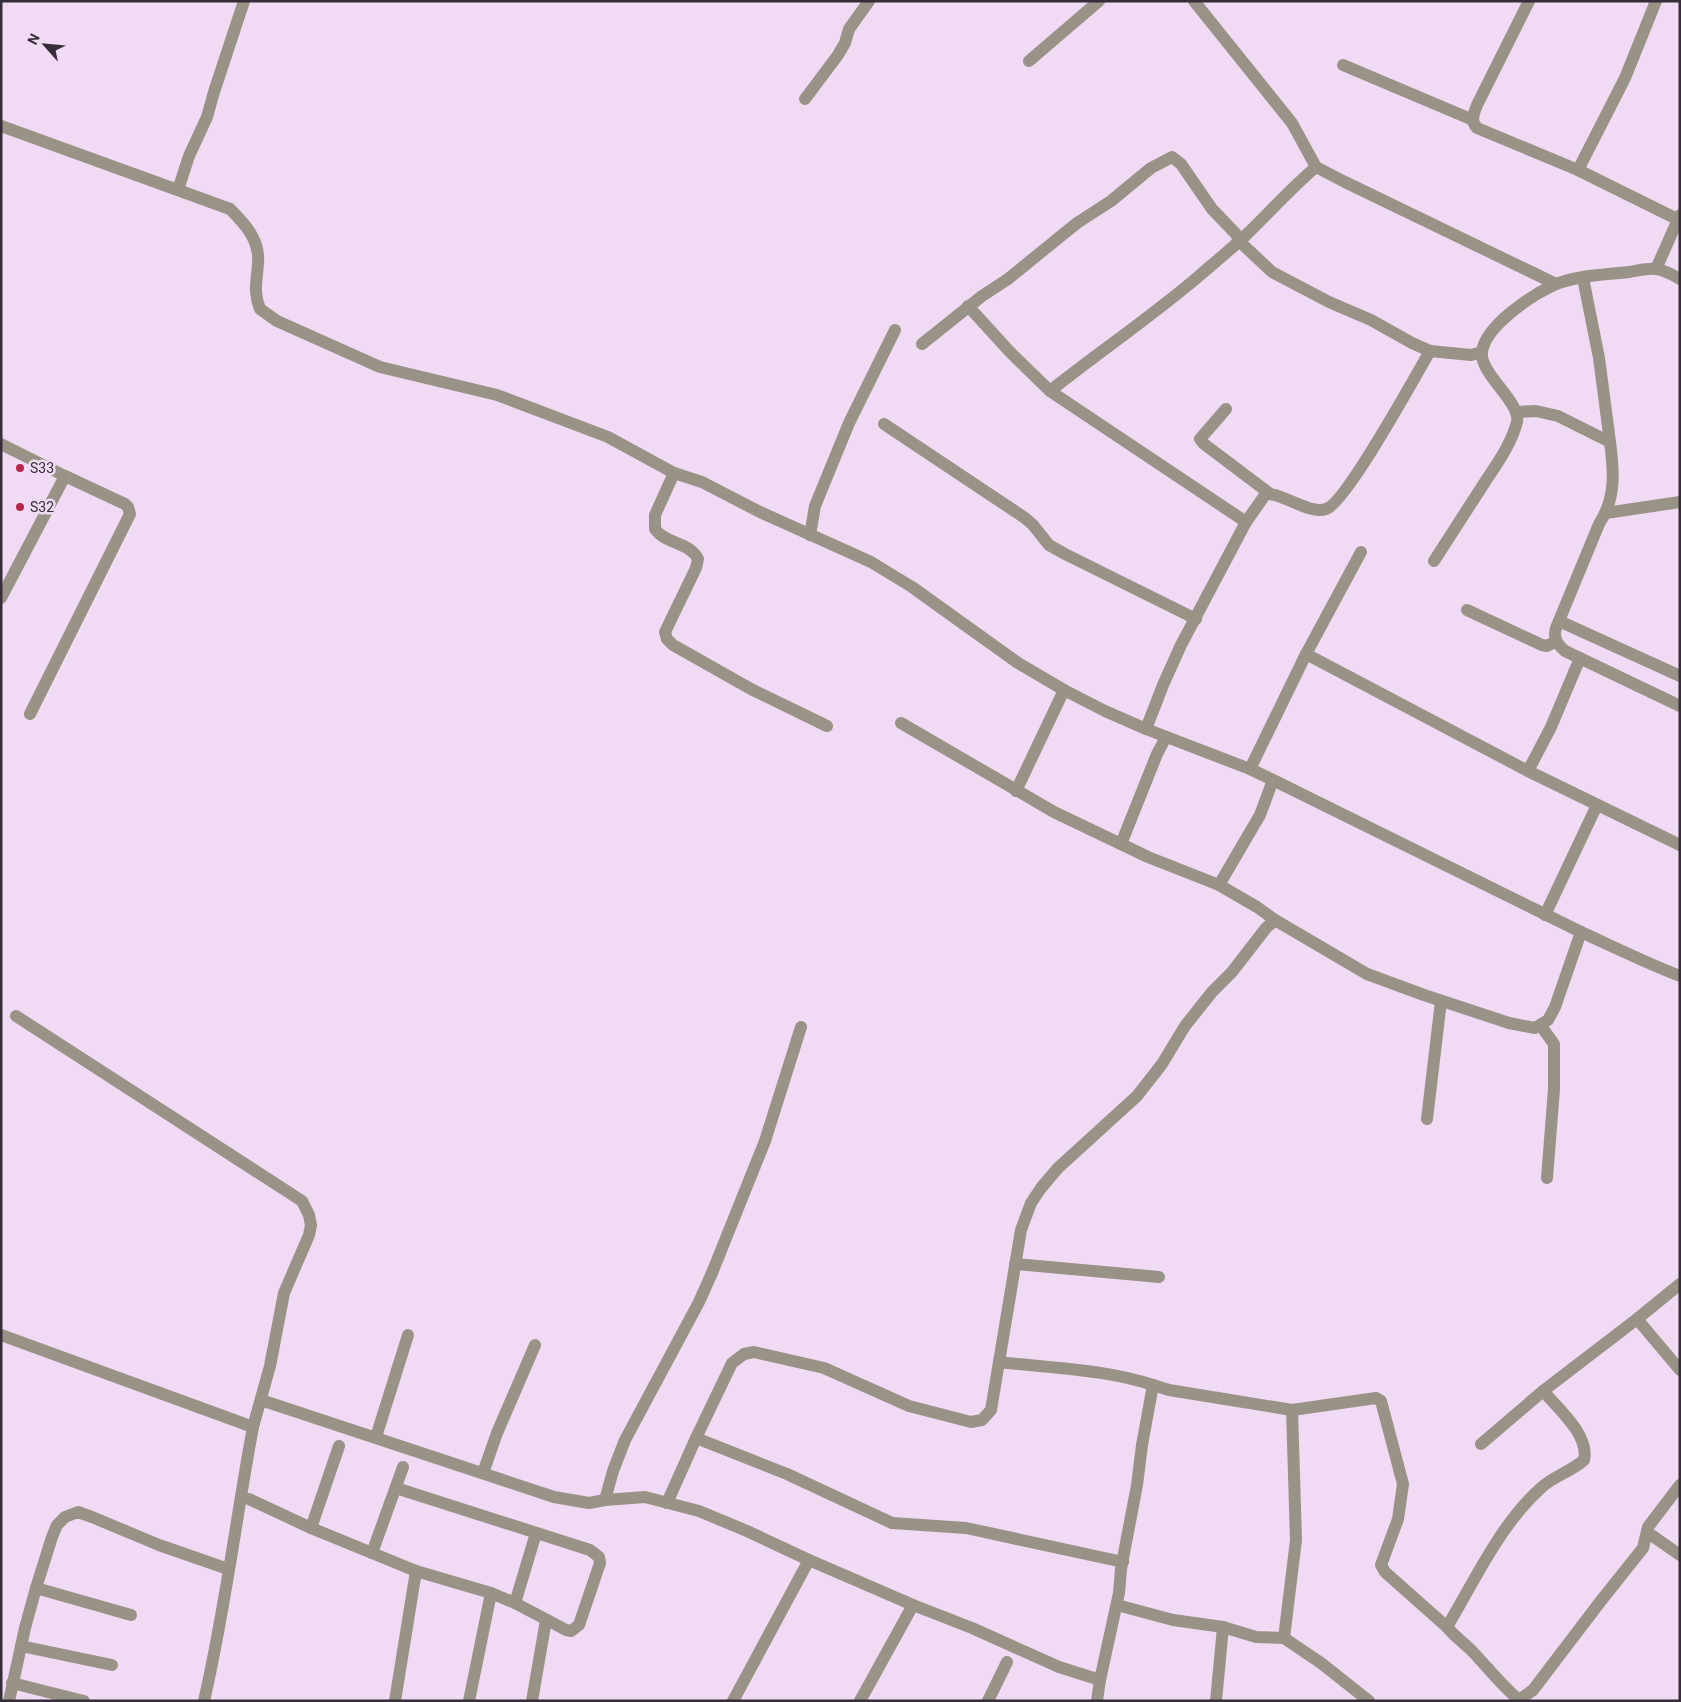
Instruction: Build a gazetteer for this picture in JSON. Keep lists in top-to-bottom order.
{
  "places": ["S33", "S32"],
  "north": "top left"
}
